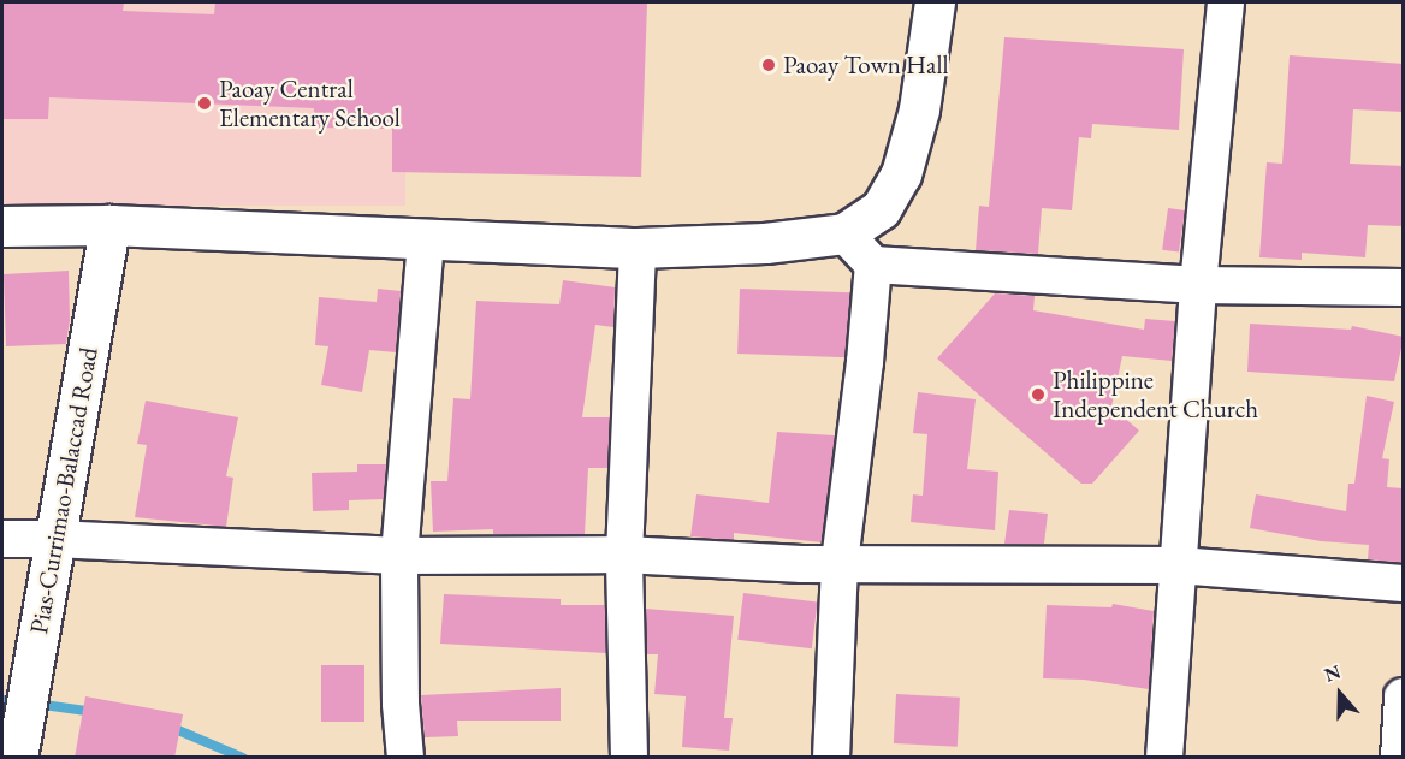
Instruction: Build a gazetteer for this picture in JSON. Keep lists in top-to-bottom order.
{
  "streets": {
    "main road": ["Pias-Currimao-Balaccad Road"]
  },
  "places": ["Paoay Town Hall", "Paoay Central Elementary School", "Philippine Independent Church"],
  "north": "top"
}
